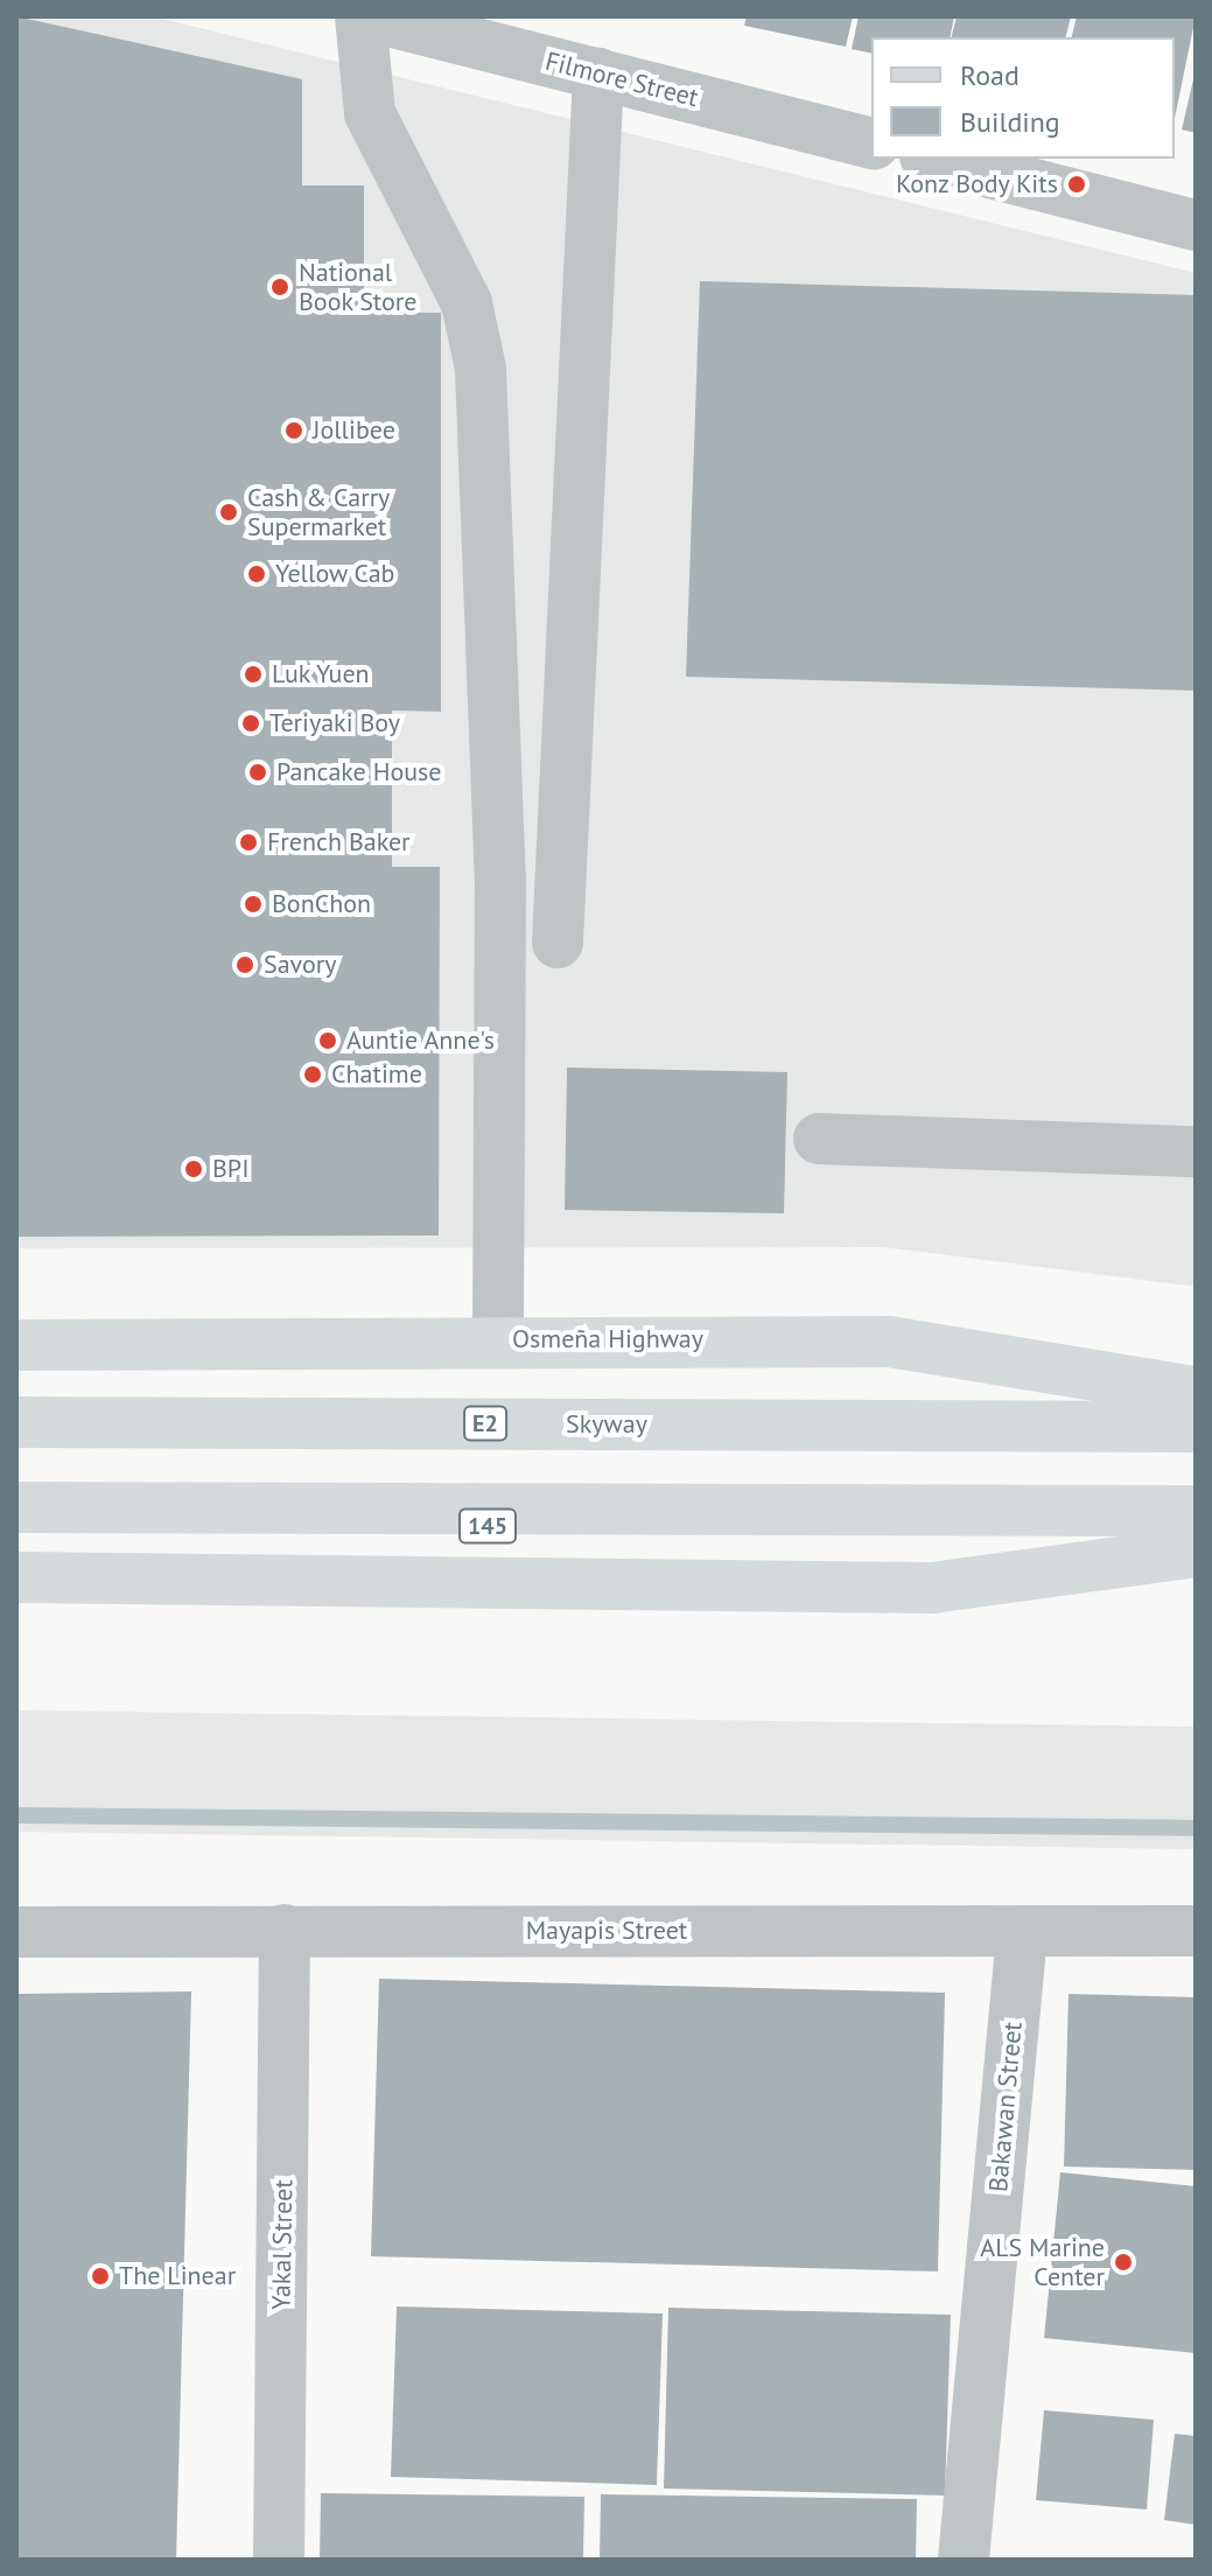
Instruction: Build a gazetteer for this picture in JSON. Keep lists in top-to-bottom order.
{
  "streets": {
    "main road": [
      "Osmeña Highway",
      "E2",
      "Skyway",
      "145"
    ],
    "street": [
      "Filmore Street",
      "Mayapis Street",
      "Bakawan Street",
      "Yakal Street"
    ]
  },
  "crossings": [
    ["Mayapis Street", "Bakawan Street"],
    ["Mayapis Street", "Yakal Street"]
  ],
  "places": [
    "Konz Body Kits",
    "National Book Store",
    "Jollibee",
    "Cash & Carry Supermarket",
    "Yellow Cab",
    "Luk Yuen",
    "Teriyaki Boy",
    "Pancake House",
    "French Baker",
    "BonChon",
    "Savory",
    "Auntie Anne's",
    "Chatime",
    "BPI",
    "ALS Marine Center",
    "The Linear"
  ],
  "legend": ["Road", "Building"]
}
